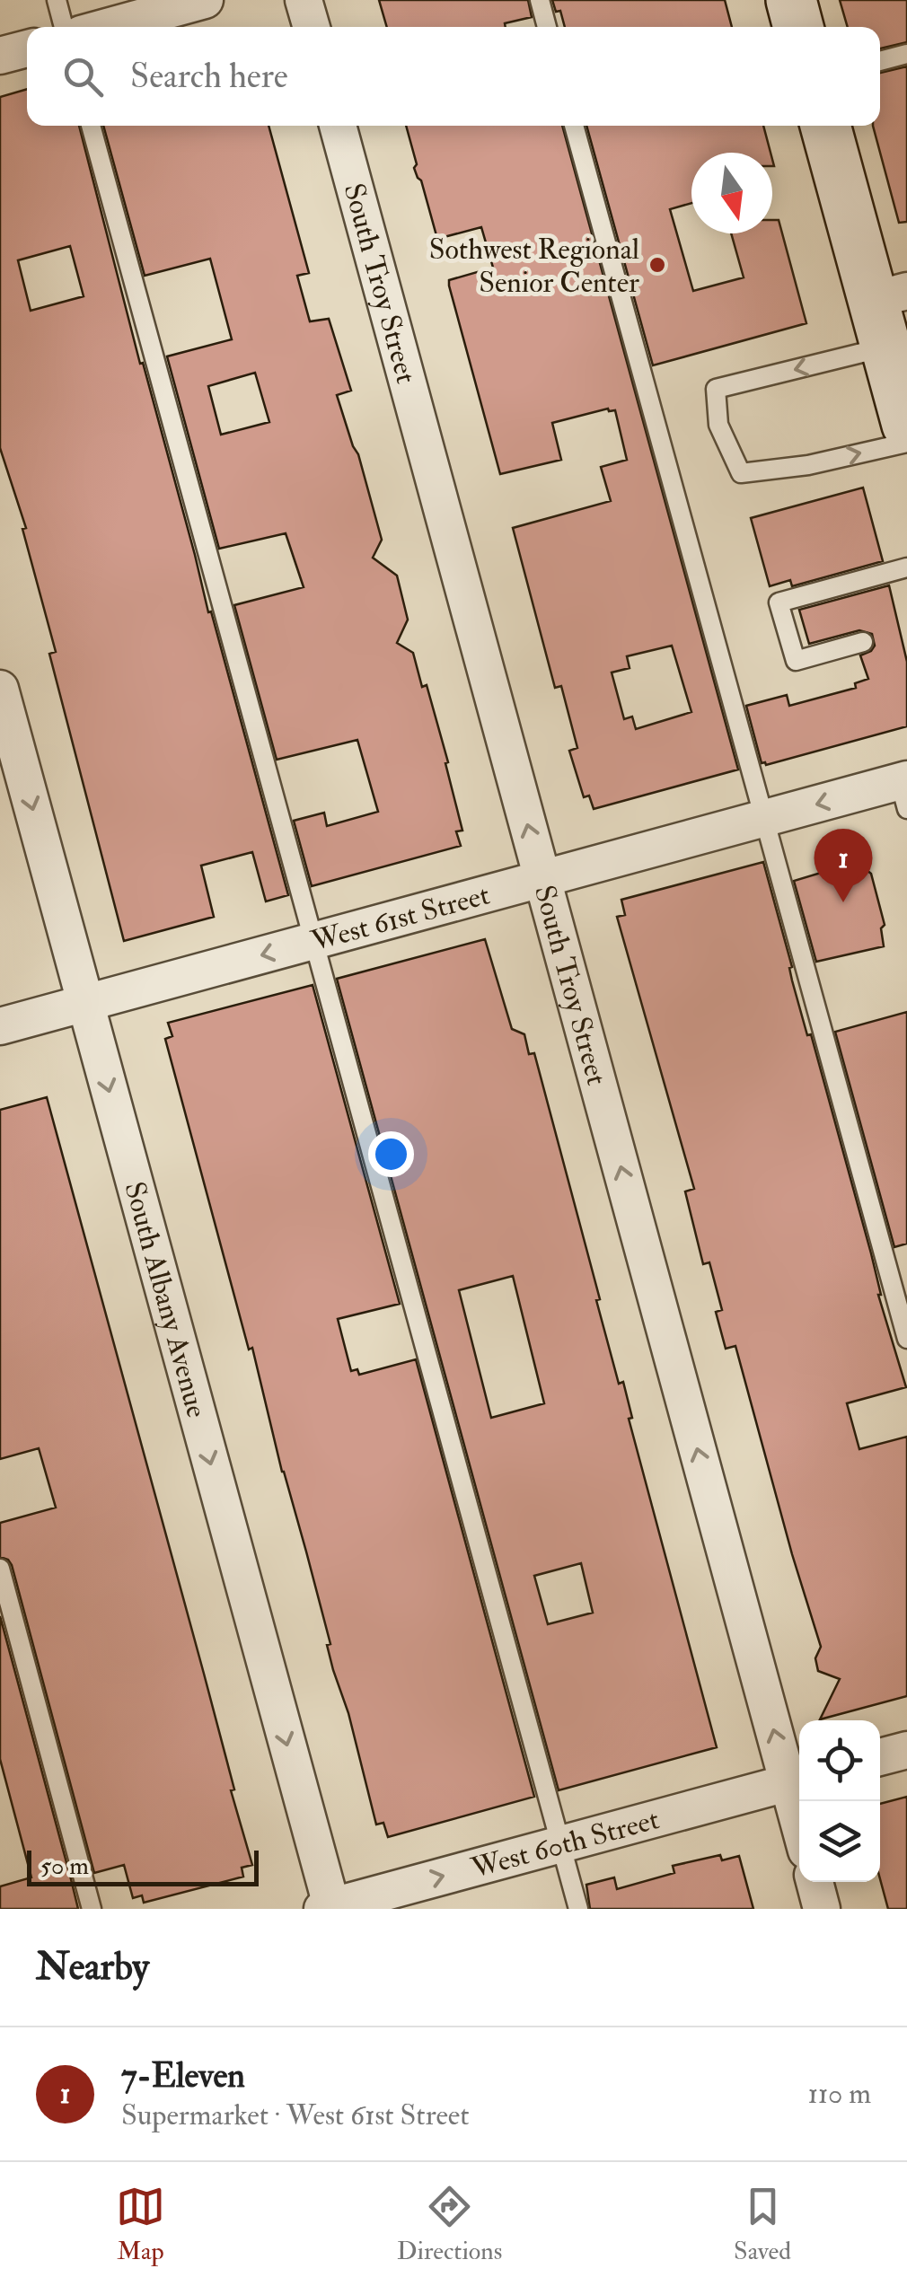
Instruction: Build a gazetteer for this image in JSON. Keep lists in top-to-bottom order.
{
  "streets": {
    "street": [
      "South Troy Street",
      "West 61st Street",
      "South Albany Avenue",
      "West 60th Street"
    ]
  },
  "crossings": [
    ["South Troy Street", "West 61st Street"],
    ["South Troy Street", "West 60th Street"],
    ["West 61st Street", "South Albany Avenue"],
    ["South Albany Avenue", "West 60th Street"]
  ],
  "one_way": [
    "South Troy Street",
    "West 61st Street",
    "South Albany Avenue",
    "West 60th Street"
  ],
  "places": ["Sothwest Regional Senior Center"],
  "scale_bar": "50 m",
  "north": "bottom",
  "page": {
    "search": "Search here",
    "pins": "1",
    "scale": "50 m",
    "heading": "Nearby",
    "list": [
      {
        "mark": "1",
        "name": "7-Eleven",
        "note": "Supermarket · West 61st Street",
        "value": "110 m"
      }
    ],
    "nav": ["Map", "Directions", "Saved"]
  }
}
